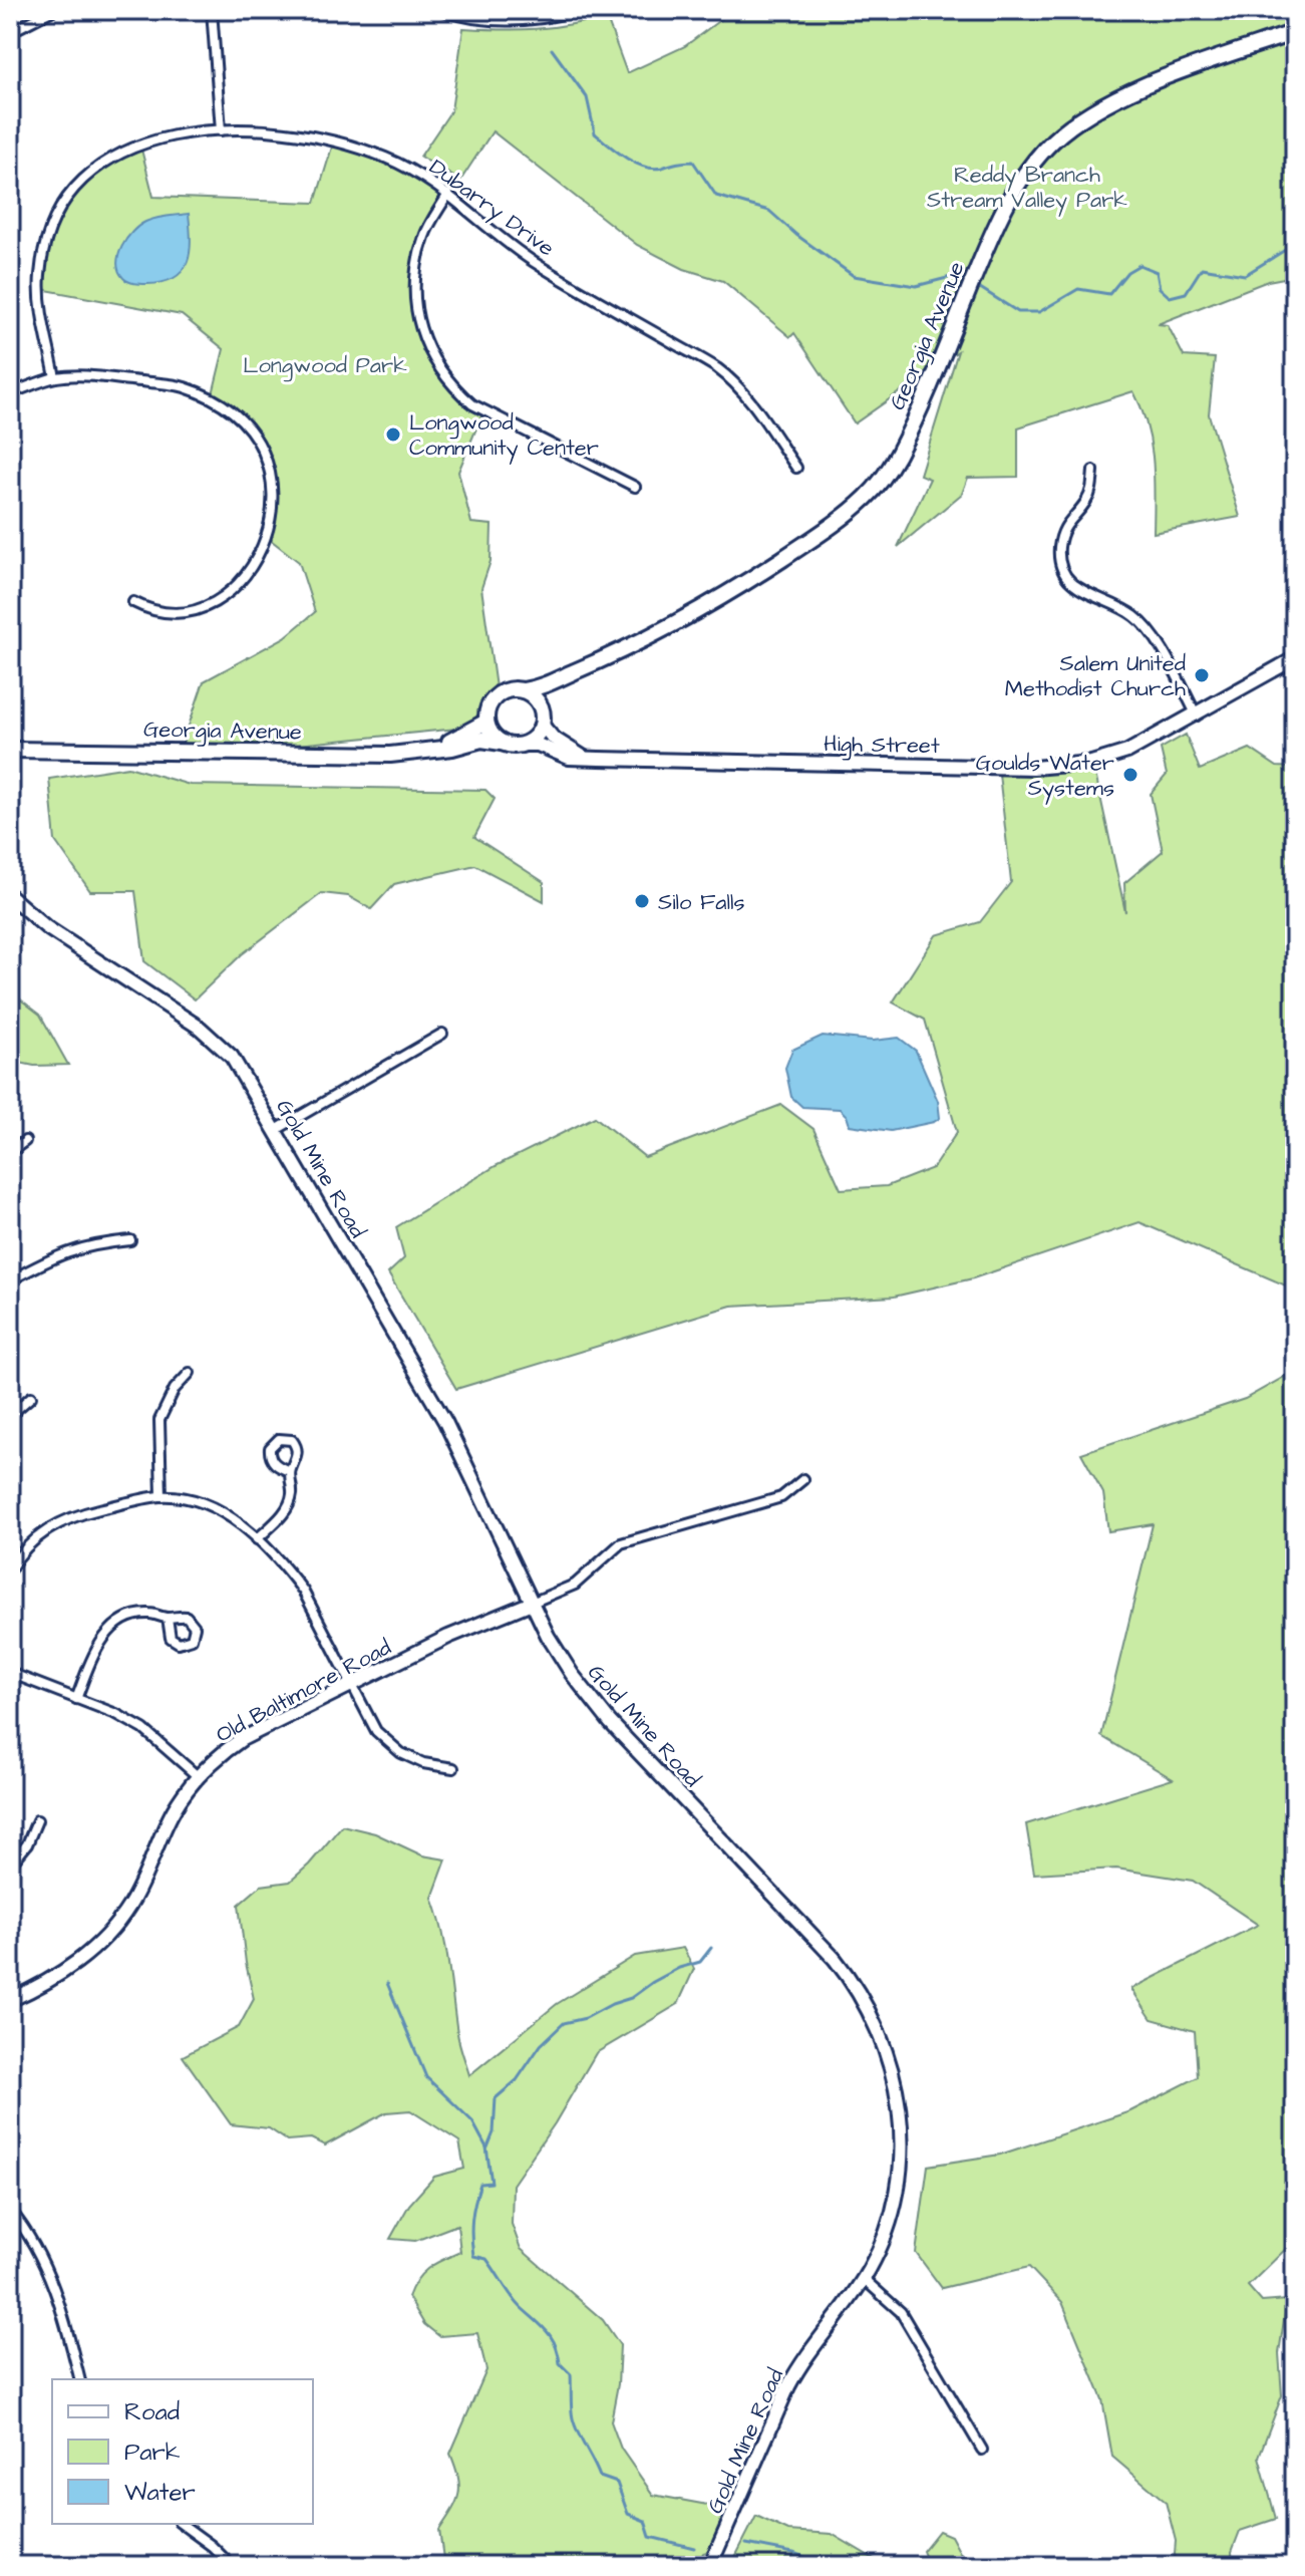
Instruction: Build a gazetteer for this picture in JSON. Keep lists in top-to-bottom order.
{
  "streets": {
    "main road": ["Georgia Avenue"],
    "street": [
      "Dubarry Drive",
      "High Street",
      "Gold Mine Road",
      "Old Baltimore Road"
    ]
  },
  "crossings": [
    ["Georgia Avenue", "High Street"],
    ["Gold Mine Road", "Old Baltimore Road"]
  ],
  "parks": ["Reddy Branch Stream Valley Park", "Longwood Park"],
  "places": [
    "Longwood Community Center",
    "Salem United Methodist Church",
    "Goulds Water Systems",
    "Silo Falls"
  ],
  "legend": ["Road", "Park", "Water"]
}
